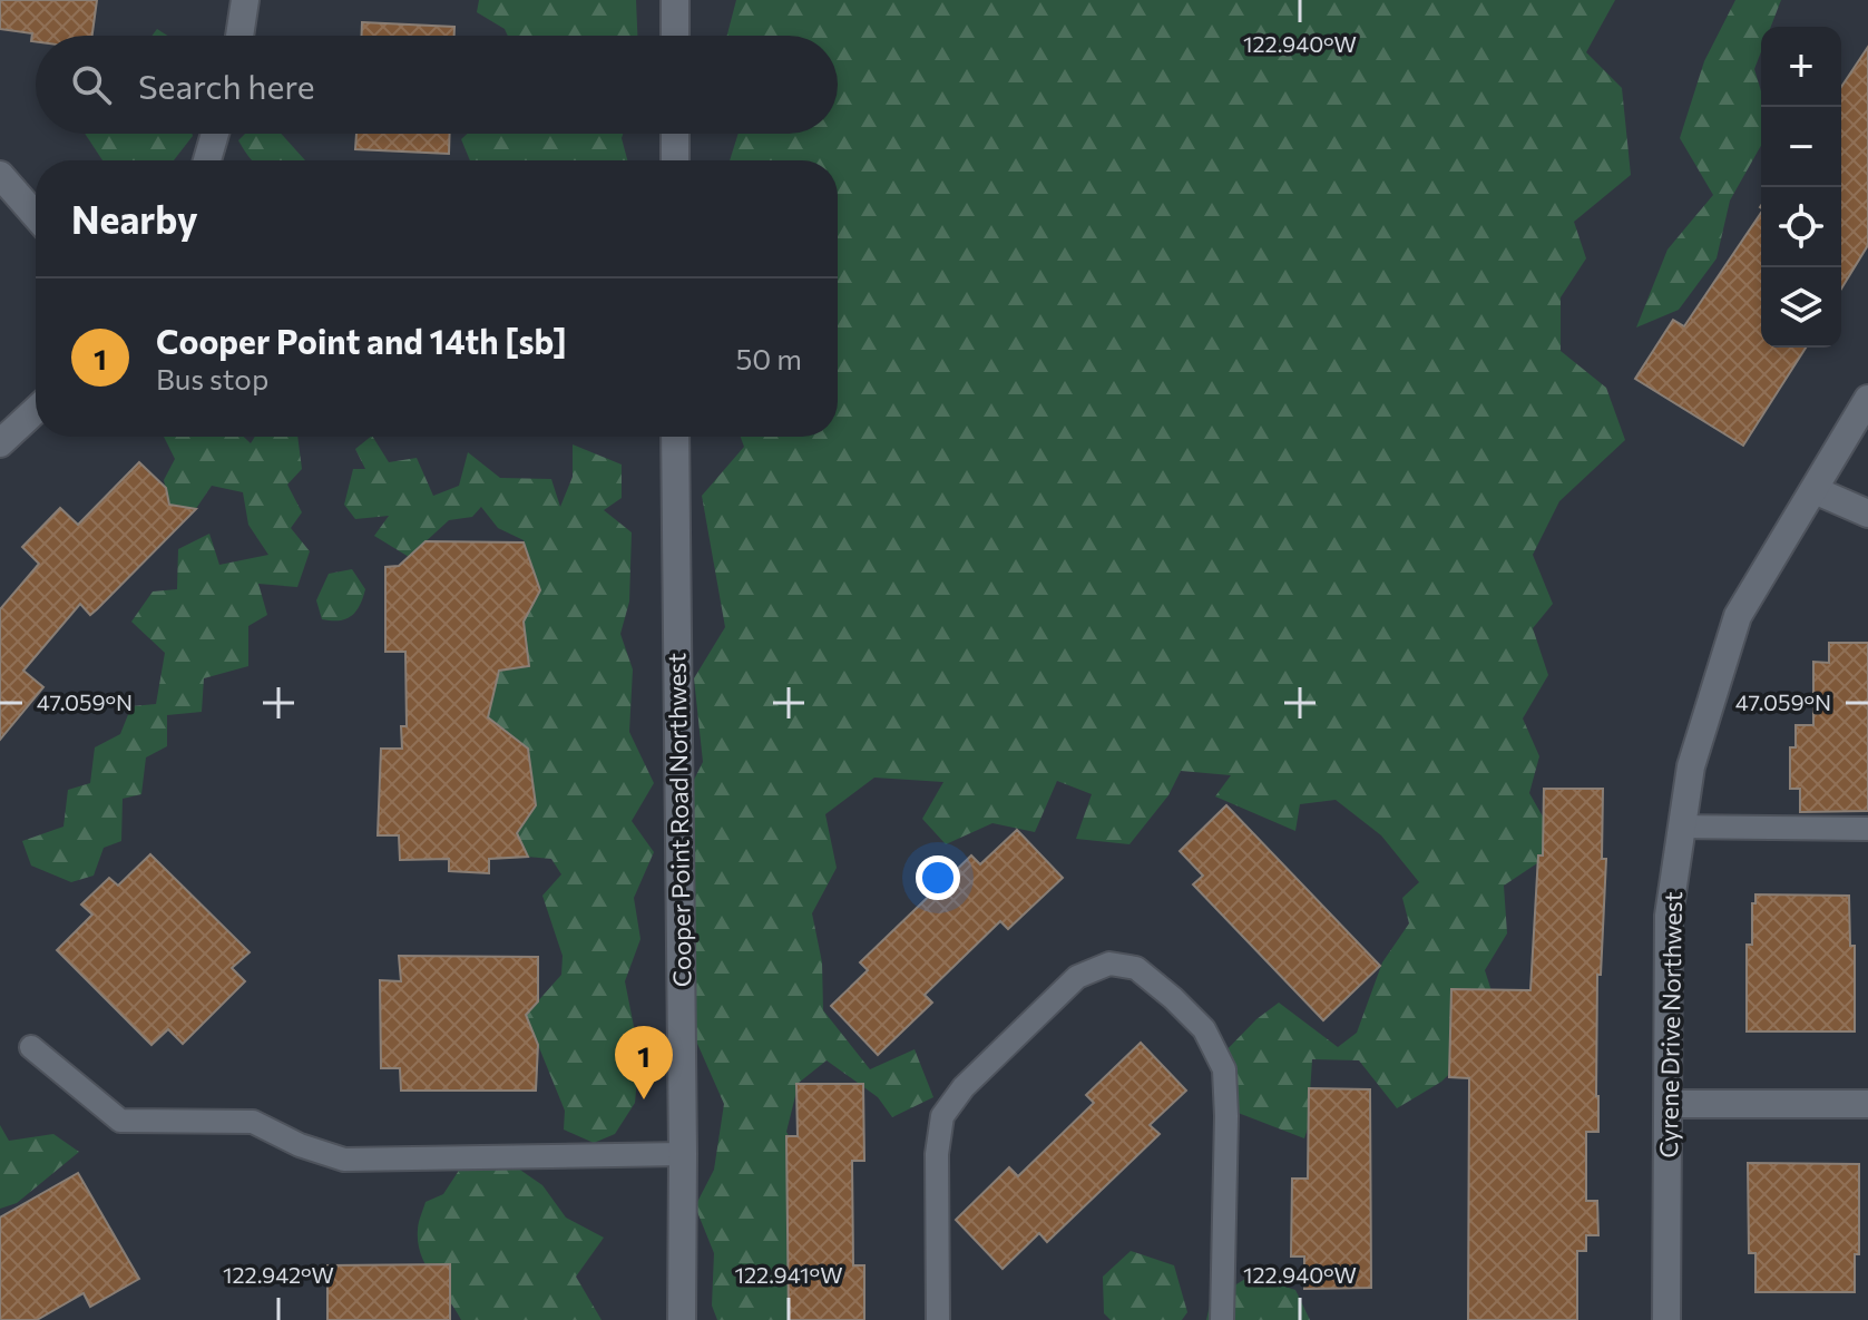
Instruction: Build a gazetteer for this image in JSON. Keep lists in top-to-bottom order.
{
  "streets": {
    "street": ["Cooper Point Road Northwest", "Cyrene Drive Northwest"]
  },
  "page": {
    "map_buttons": ["+", "−"],
    "search": "Search here",
    "heading": "Nearby",
    "list": [
      {
        "mark": "1",
        "name": "Cooper Point and 14th [sb]",
        "note": "Bus stop",
        "value": "50 m"
      }
    ],
    "pins": "1"
  },
  "coordinates": [
    "122.940°W",
    "47.059°N",
    "122.942°W",
    "122.941°W"
  ]
}
